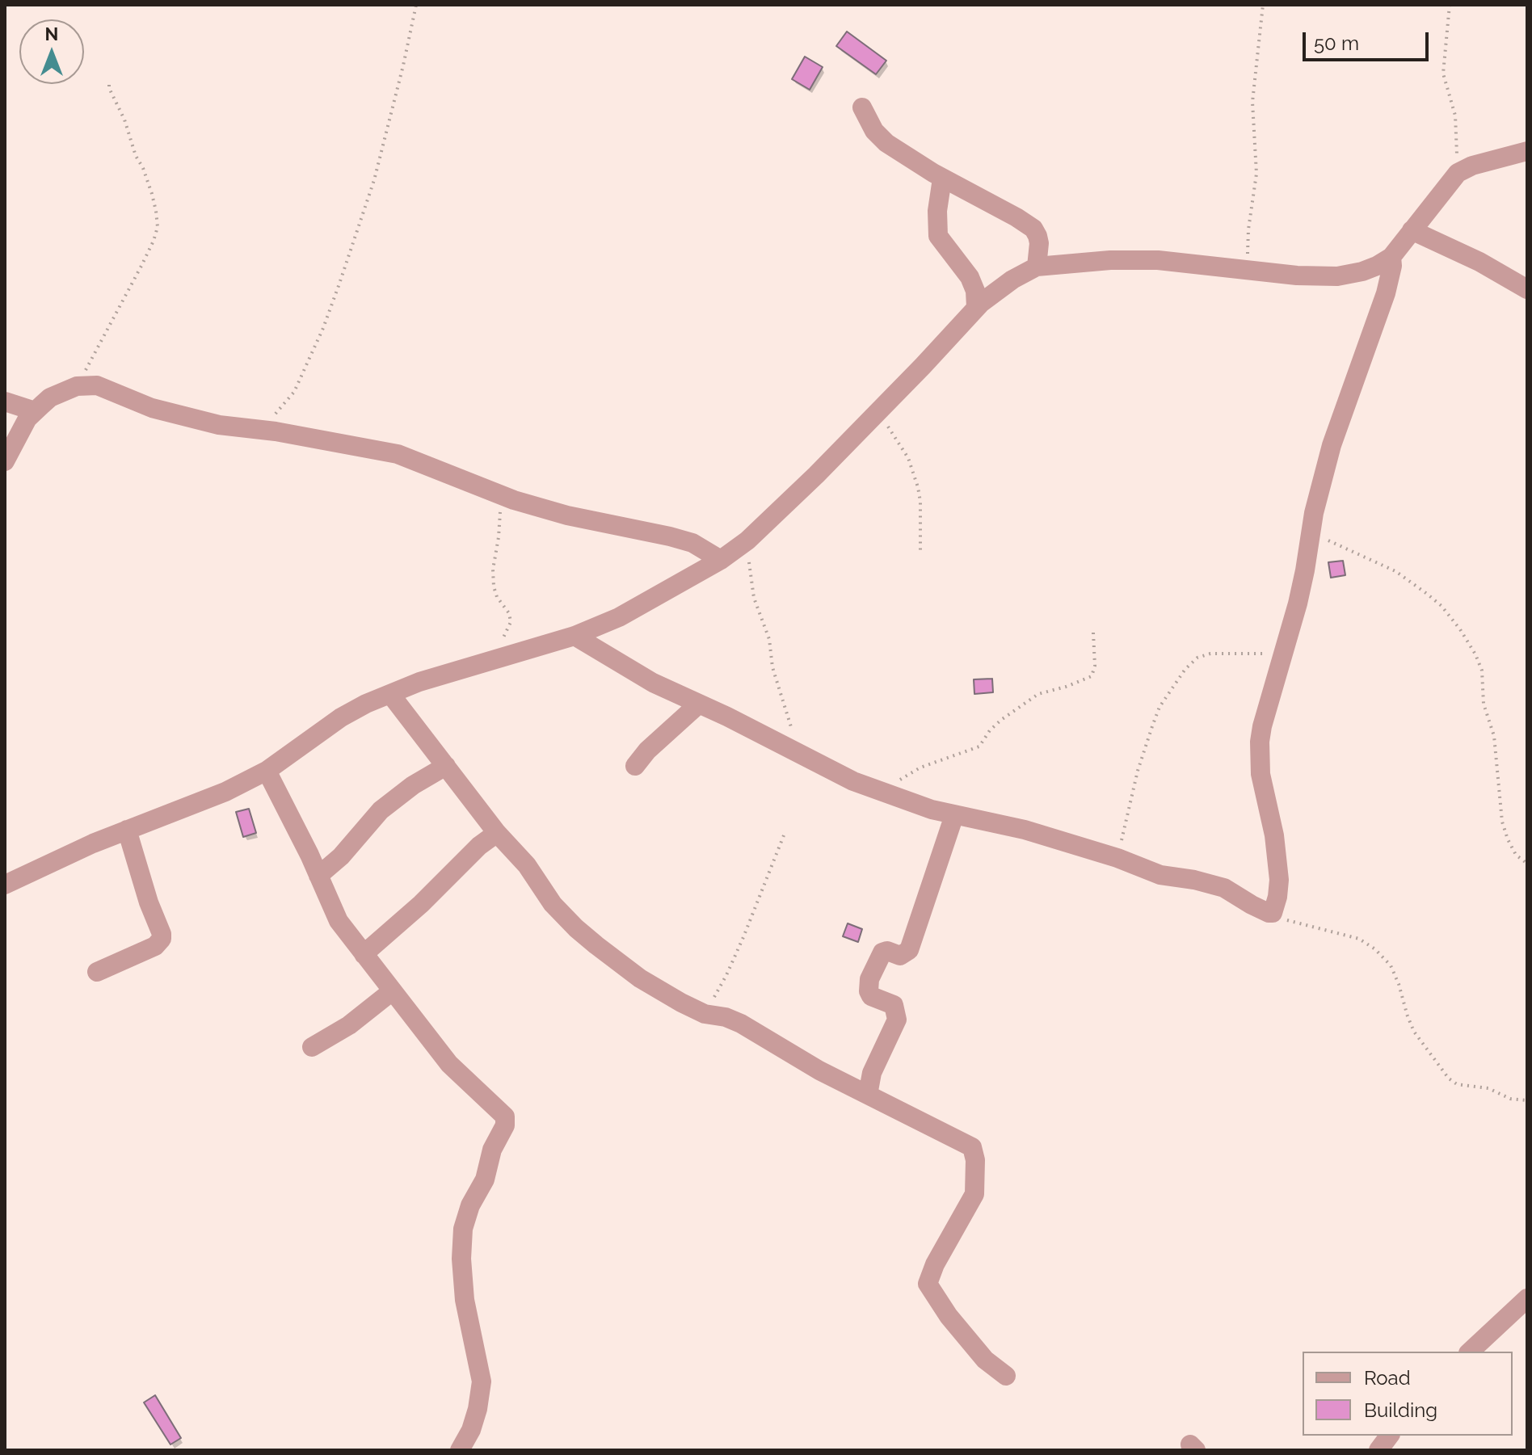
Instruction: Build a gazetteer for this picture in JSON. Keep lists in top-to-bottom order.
{
  "legend": ["Road", "Building"],
  "scale_bar": "50 m",
  "north": "top"
}
